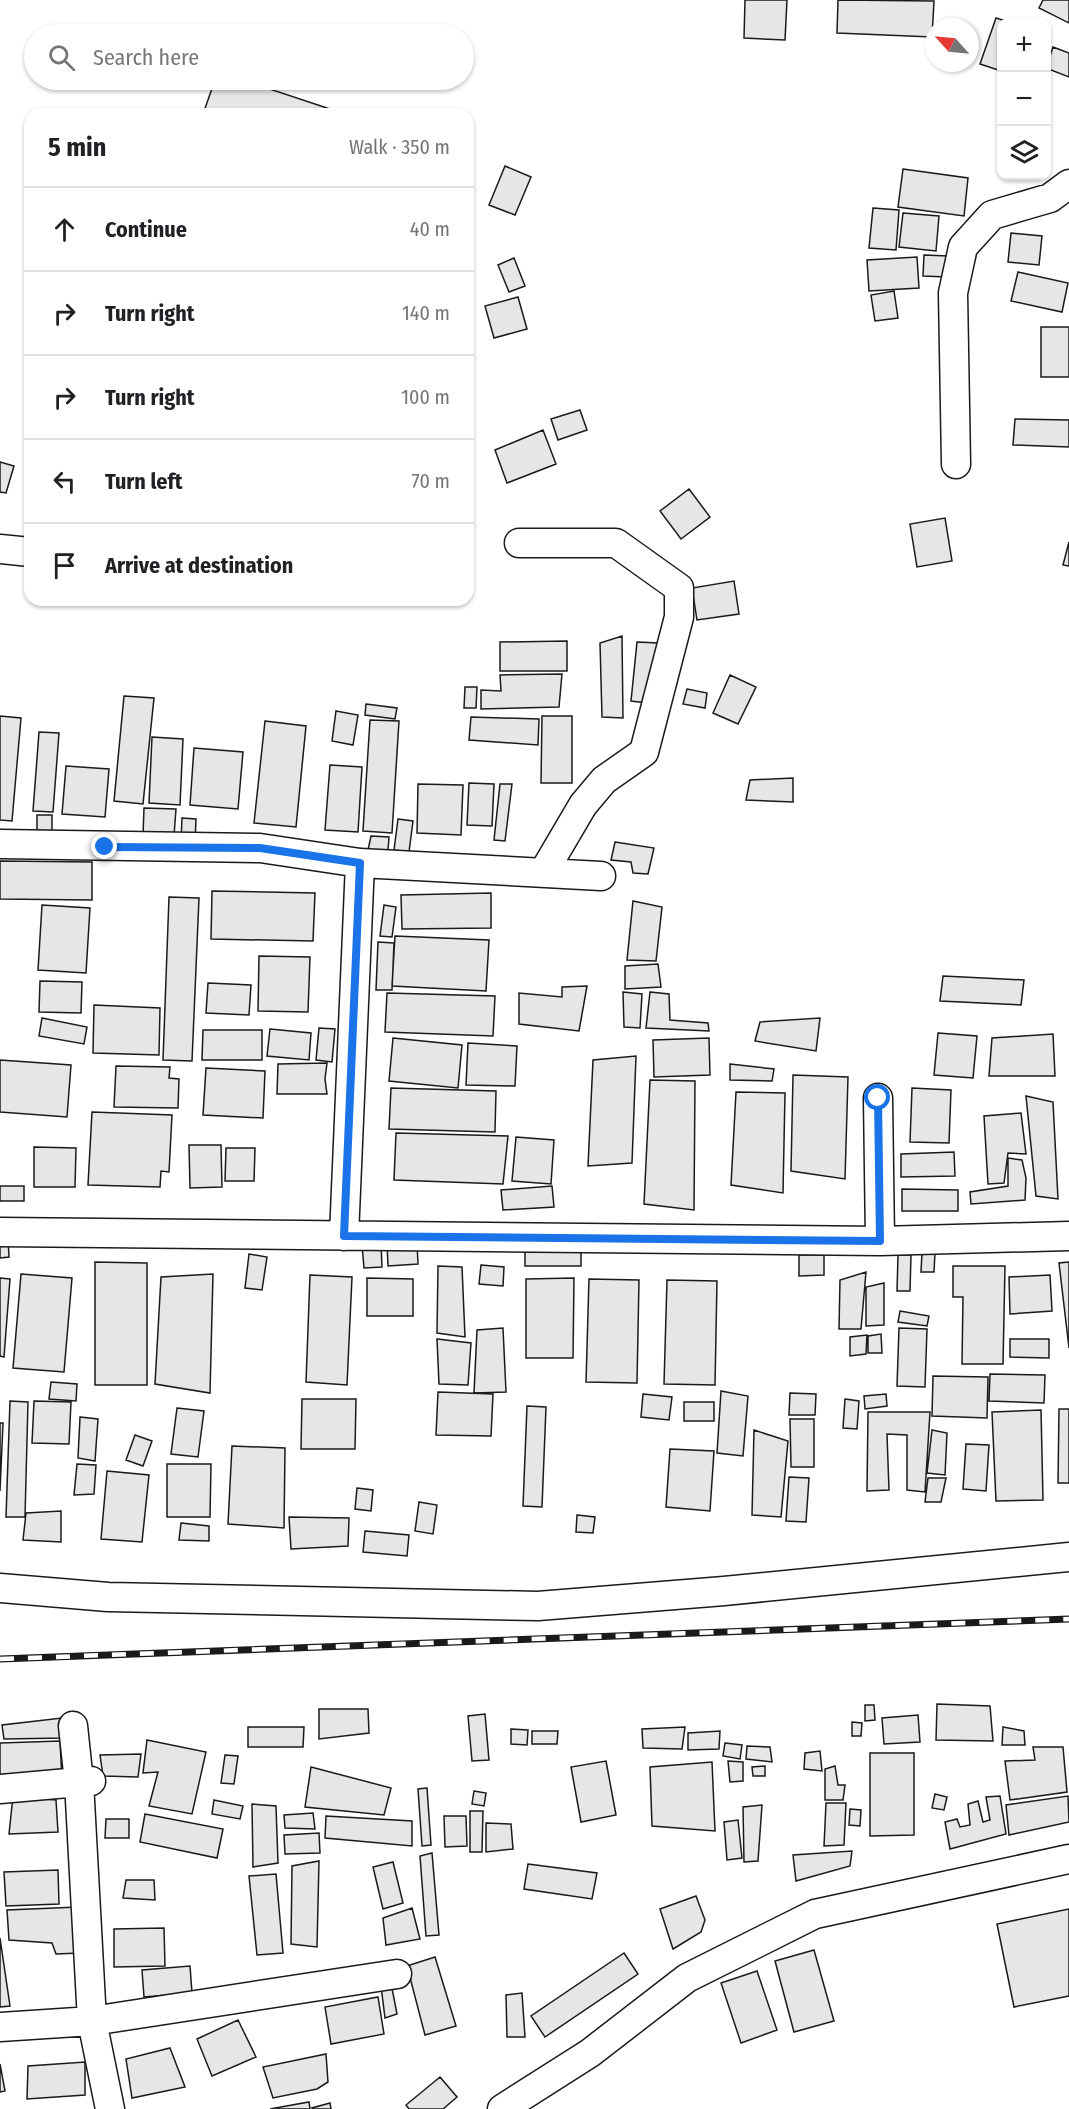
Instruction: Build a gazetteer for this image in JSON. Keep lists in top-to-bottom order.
{
  "north": "top left",
  "page": {
    "map_buttons": ["+", "−"],
    "search": "Search here",
    "heading": ["5 min", "Walk · 350 m"],
    "list": [
      ["Continue", "40 m"],
      ["Turn right", "140 m"],
      ["Turn right", "100 m"],
      ["Turn left", "70 m"],
      "Arrive at destination"
    ]
  }
}
